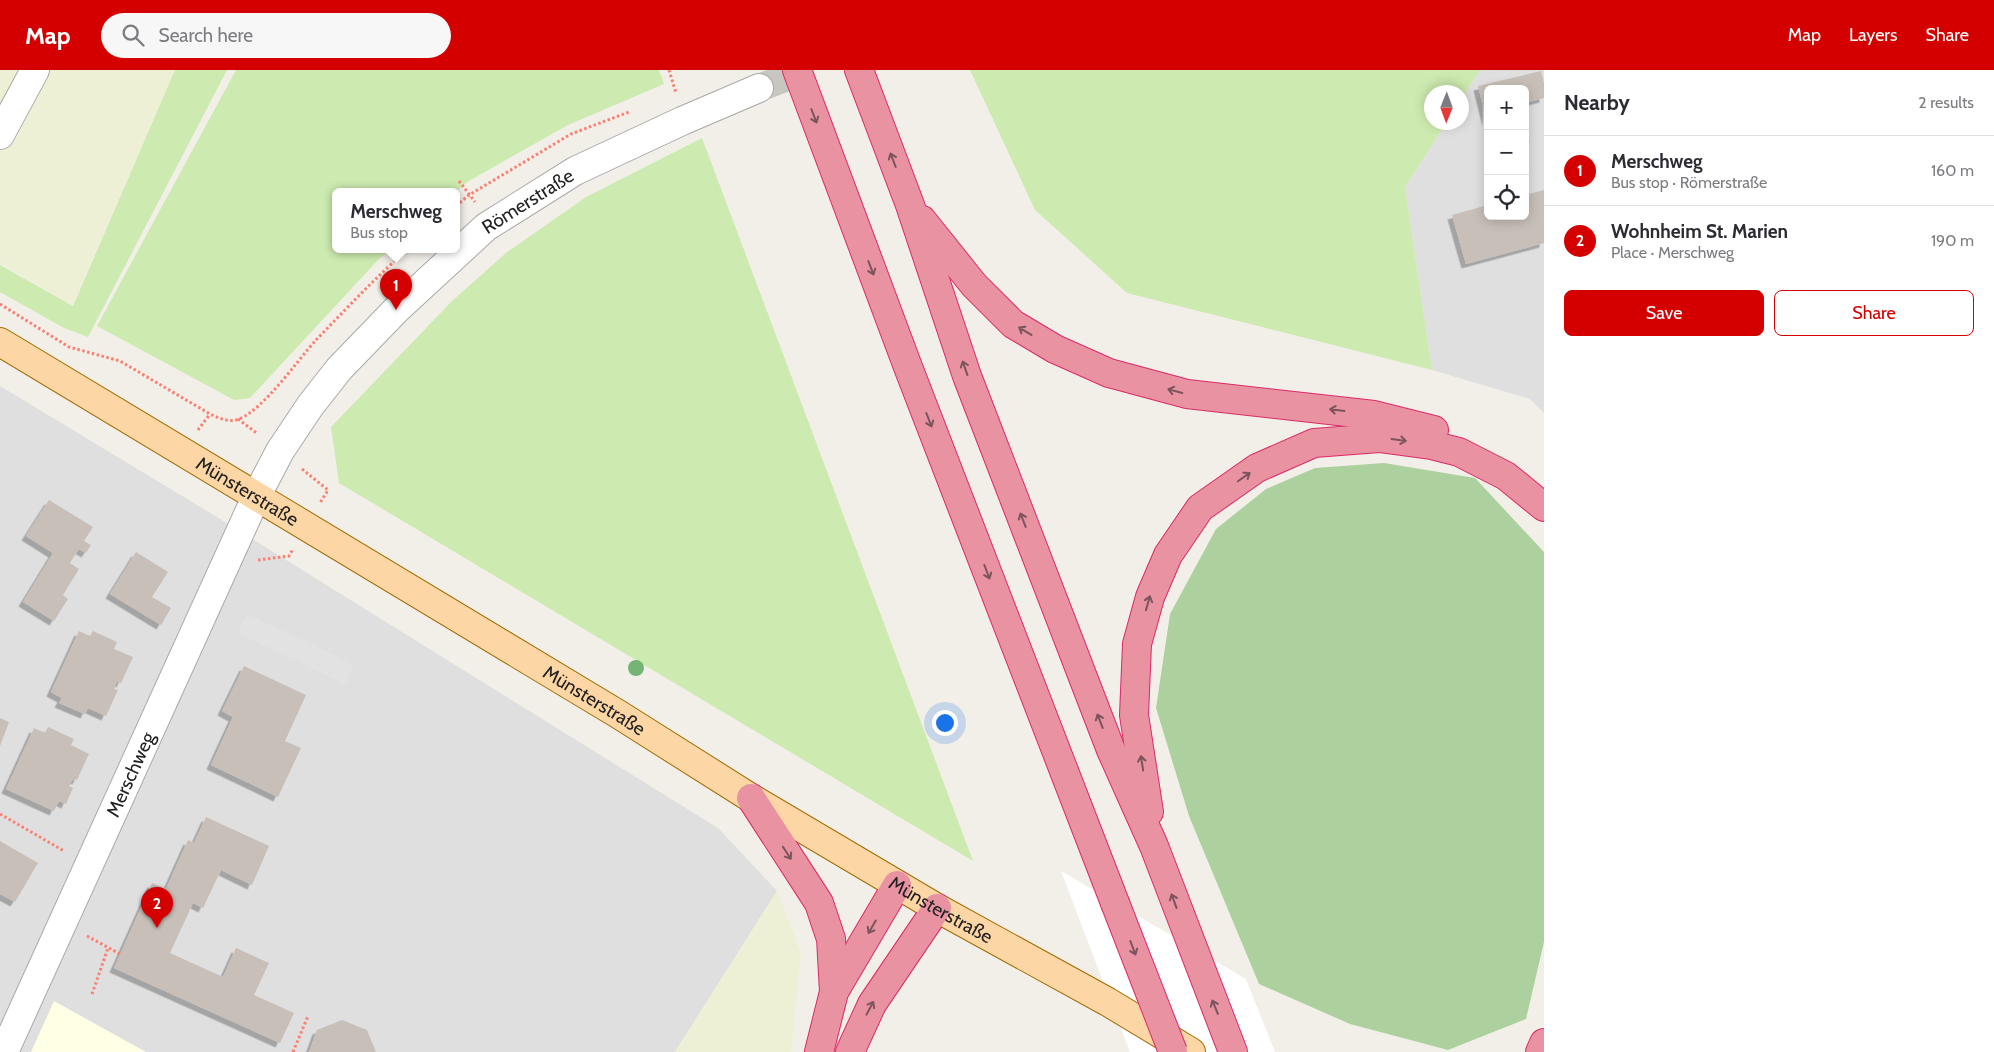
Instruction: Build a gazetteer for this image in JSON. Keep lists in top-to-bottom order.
{
  "streets": {
    "main road": ["Münsterstraße"],
    "street": ["Römerstraße", "Merschweg"]
  },
  "crossings": [
    ["Römerstraße", "Münsterstraße"],
    ["Römerstraße", "Merschweg"],
    ["Münsterstraße", "Merschweg"]
  ],
  "north": "bottom",
  "page": {
    "header": "Map",
    "search": "Search here",
    "nav": ["Map", "Layers", "Share"],
    "heading": ["Nearby", "2 results"],
    "map_buttons": ["+", "−"],
    "list": [
      {
        "mark": "1",
        "name": "Merschweg",
        "note": "Bus stop · Römerstraße",
        "value": "160 m"
      },
      {
        "mark": "2",
        "name": "Wohnheim St. Marien",
        "note": "Place · Merschweg",
        "value": "190 m"
      }
    ],
    "popup": ["Merschweg", "Bus stop"],
    "pins": ["1", "2"],
    "buttons": ["Save", "Share"]
  }
}
